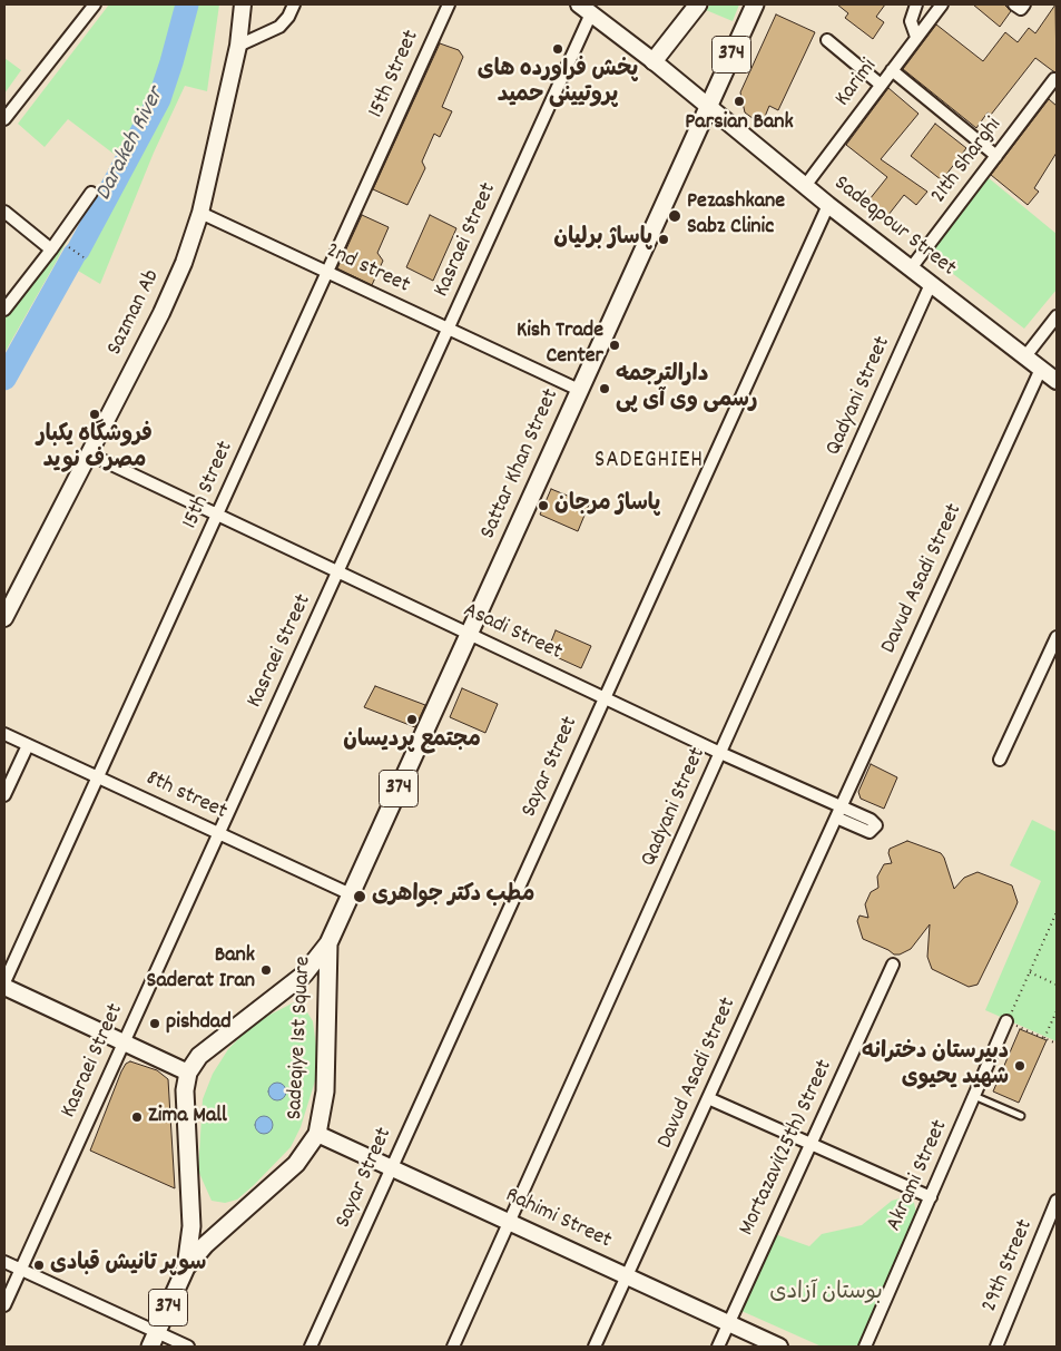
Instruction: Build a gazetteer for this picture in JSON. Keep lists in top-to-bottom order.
{
  "streets": {
    "main road": [
      "374",
      "Sadeqpour Street",
      "Sazman Ab",
      "Sattar Khan Street",
      "Sadeqiye 1st Square",
      "Rahimi Street"
    ],
    "street": [
      "15th Street",
      "Karimi",
      "21th Sharghi",
      "Kasraei Street",
      "2nd street",
      "Qadyani Street",
      "Davud Asadi Street",
      "Asadi Street",
      "Sayar Street",
      "8th street",
      "Mortazavi(25th) Street",
      "Akrami Street",
      "29th Street"
    ]
  },
  "crossings": [
    ["374", "Sadeqpour Street"],
    ["374", "Sadeqiye 1st Square"],
    ["15th Street", "2nd street"],
    ["15th Street", "Asadi Street"],
    ["15th Street", "8th street"],
    ["Karimi", "Sadeqpour Street"],
    ["21th Sharghi", "Sadeqpour Street"],
    ["Sadeqpour Street", "Kasraei Street"],
    ["Sadeqpour Street", "Qadyani Street"],
    ["Sadeqpour Street", "Sattar Khan Street"],
    ["Sadeqpour Street", "Davud Asadi Street"],
    ["Sadeqpour Street", "Sayar Street"],
    ["Kasraei Street", "2nd street"],
    ["Kasraei Street", "Asadi Street"],
    ["Kasraei Street", "8th street"],
    ["2nd street", "Sazman Ab"],
    ["2nd street", "Sattar Khan Street"],
    ["Sazman Ab", "Asadi Street"],
    ["Qadyani Street", "Asadi Street"],
    ["Qadyani Street", "Rahimi Street"],
    ["Sattar Khan Street", "Asadi Street"],
    ["Sattar Khan Street", "8th street"],
    ["Sattar Khan Street", "Sadeqiye 1st Square"],
    ["Davud Asadi Street", "Asadi Street"],
    ["Davud Asadi Street", "Rahimi Street"],
    ["Asadi Street", "Sayar Street"],
    ["Sayar Street", "Rahimi Street"],
    ["Sadeqiye 1st Square", "Rahimi Street"],
    ["Mortazavi(25th) Street", "Rahimi Street"]
  ],
  "districts": ["SADEGHIEH"],
  "water": ["Darakeh River"],
  "parks": ["بوستان آزادی"],
  "places": [
    "پخش فراورده های پروتیینی حمید",
    "Parsian Bank",
    "Pezashkane Sabz Clinic",
    "پاساژ برلیان",
    "Kish Trade Center",
    "دارالترجمه رسمی وی آی پی",
    "فروشگاه یکبار مصرف نوید",
    "پاساژ مرجان",
    "مجتمع پردیسان",
    "مطب دکتر جواهری",
    "Bank Saderat Iran",
    "pishdad",
    "دبیرستان دخترانه شهید یحیوی",
    "Zima Mall",
    "سوپر تانیش قبادی"
  ]
}
